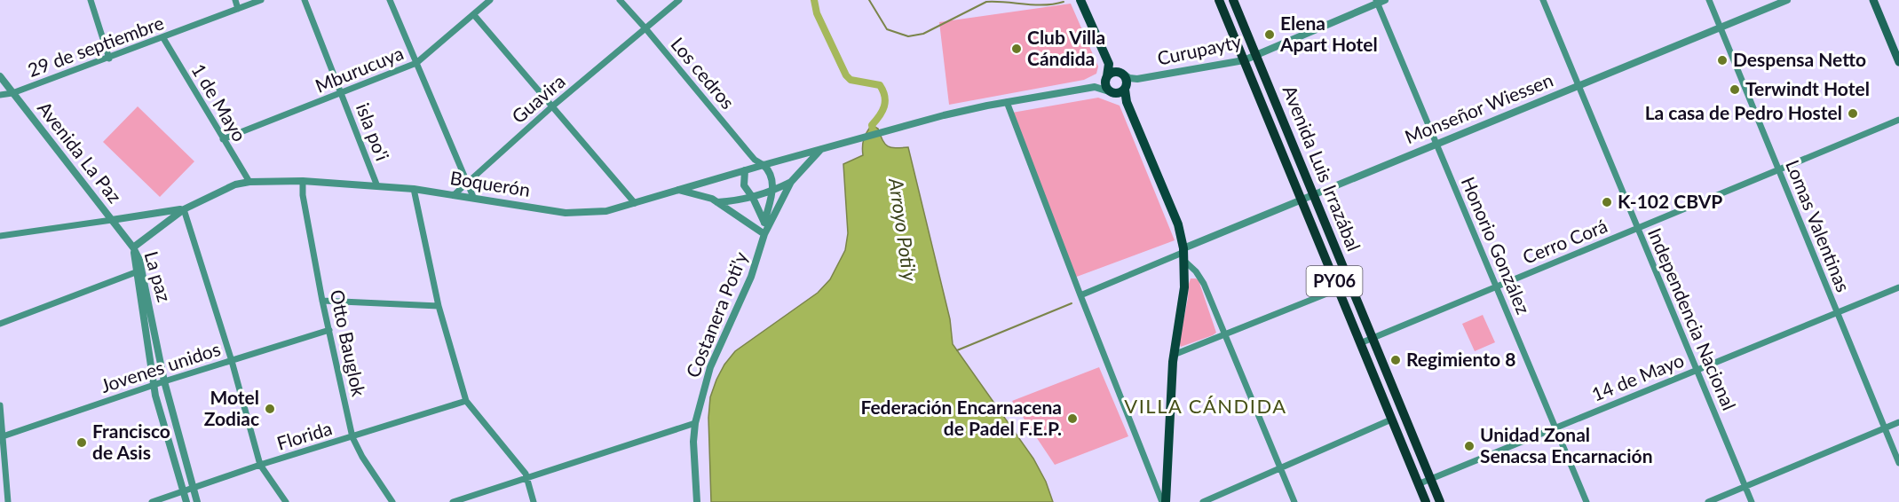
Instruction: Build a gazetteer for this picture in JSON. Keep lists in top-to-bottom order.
{
  "streets": {
    "highway": ["Avenida Luis Irrazábal", "PY06"],
    "street": [
      "29 de septiembre",
      "Curupayty",
      "Mburucuya",
      "Los cedros",
      "Guavira",
      "1 de Mayo",
      "Monseñor Wiessen",
      "isla po'i",
      "Avenida La Paz",
      "Boquerón",
      "Lomas Valentinas",
      "Cerro Corá",
      "Honorio González",
      "La paz",
      "Costanera Poti'y",
      "Independencia Nacional",
      "Otto Bauglok",
      "Jovenes unidos",
      "14 de Mayo",
      "Florida"
    ]
  },
  "crossings": [
    ["29 de septiembre", "1 de Mayo"],
    ["29 de septiembre", "Avenida La Paz"],
    ["Curupayty", "Avenida Luis Irrazábal"],
    ["Curupayty", "Honorio González"],
    ["Curupayty", "PY06"],
    ["Mburucuya", "1 de Mayo"],
    ["Mburucuya", "isla po'i"],
    ["Los cedros", "Guavira"],
    ["Los cedros", "Boquerón"],
    ["Guavira", "Boquerón"],
    ["1 de Mayo", "Boquerón"],
    ["Monseñor Wiessen", "Avenida Luis Irrazábal"],
    ["Monseñor Wiessen", "Lomas Valentinas"],
    ["Monseñor Wiessen", "Honorio González"],
    ["Monseñor Wiessen", "PY06"],
    ["Monseñor Wiessen", "Independencia Nacional"],
    ["isla po'i", "Boquerón"],
    ["Avenida La Paz", "Boquerón"],
    ["Avenida La Paz", "La paz"],
    ["Avenida Luis Irrazábal", "Cerro Corá"],
    ["Avenida Luis Irrazábal", "PY06"],
    ["Avenida Luis Irrazábal", "14 de Mayo"],
    ["Boquerón", "La paz"],
    ["Boquerón", "Otto Bauglok"],
    ["Lomas Valentinas", "Cerro Corá"],
    ["Lomas Valentinas", "14 de Mayo"],
    ["Cerro Corá", "Honorio González"],
    ["Cerro Corá", "PY06"],
    ["Cerro Corá", "Independencia Nacional"],
    ["Honorio González", "14 de Mayo"],
    ["La paz", "Jovenes unidos"],
    ["La paz", "Florida"],
    ["PY06", "14 de Mayo"],
    ["Independencia Nacional", "14 de Mayo"],
    ["Otto Bauglok", "Jovenes unidos"],
    ["Otto Bauglok", "Florida"]
  ],
  "districts": ["VILLA CÁNDIDA"],
  "water": ["Arroyo Poti'y"],
  "places": [
    "Elena Apart Hotel",
    "Club Villa Cándida",
    "Despensa Netto",
    "Terwindt Hotel",
    "La casa de Pedro Hostel",
    "K-102 CBVP",
    "Regimiento 8",
    "Motel Zodiac",
    "Federación Encarnacena de Padel F.E.P.",
    "Francisco de Asis",
    "Unidad Zonal Senacsa Encarnación"
  ]
}
